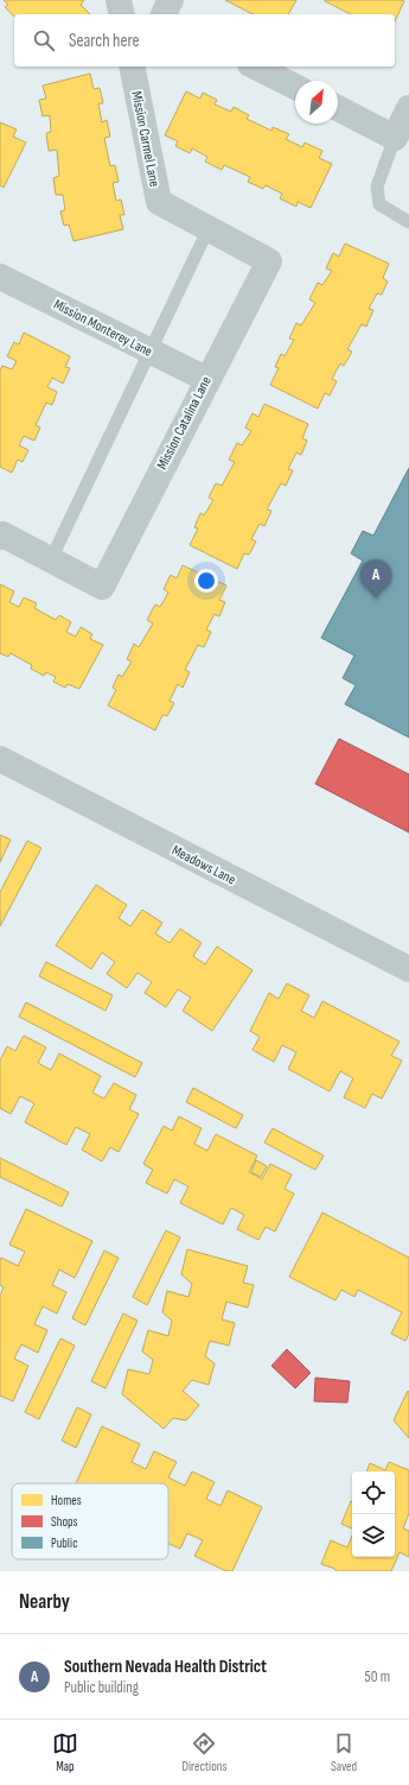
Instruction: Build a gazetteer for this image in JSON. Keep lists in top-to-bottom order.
{
  "streets": {
    "street": [
      "Mission Carmel Lane",
      "Mission Monterey Lane",
      "Mission Catalina Lane",
      "Meadows Lane"
    ]
  },
  "crossings": [
    ["Mission Carmel Lane", "Mission Catalina Lane"],
    ["Mission Monterey Lane", "Mission Catalina Lane"]
  ],
  "legend": ["Homes", "Shops", "Public"],
  "north": "top right",
  "page": {
    "search": "Search here",
    "pins": "A",
    "heading": "Nearby",
    "list": [
      {
        "mark": "A",
        "name": "Southern Nevada Health District",
        "note": "Public building",
        "value": "50 m"
      }
    ],
    "nav": ["Map", "Directions", "Saved"]
  }
}
